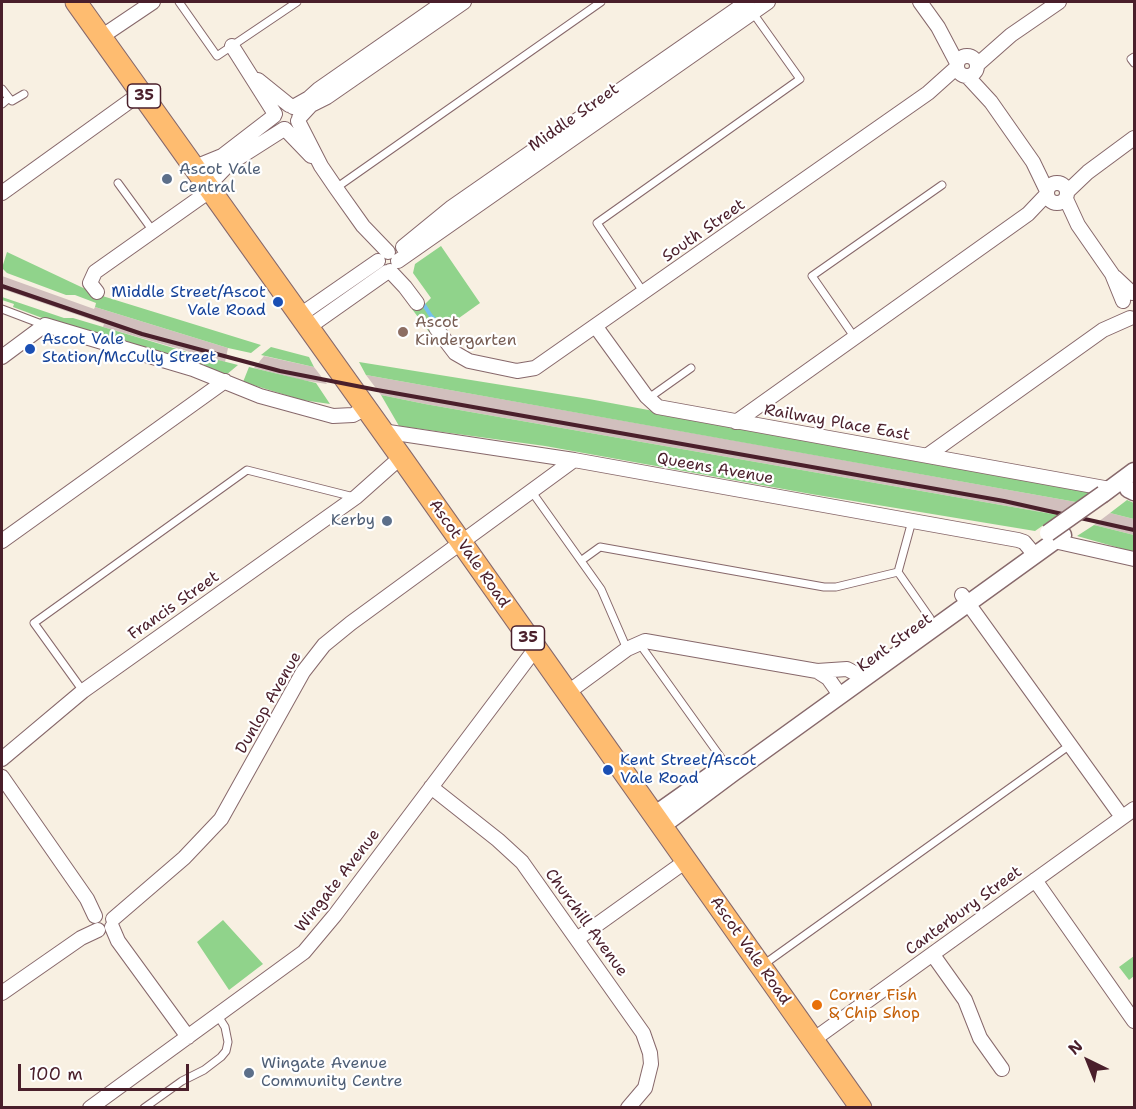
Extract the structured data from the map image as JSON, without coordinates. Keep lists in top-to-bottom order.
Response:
{
  "streets": {
    "main road": ["35", "Ascot Vale Road"],
    "street": [
      "Middle Street",
      "South Street",
      "Railway Place East",
      "Queens Avenue",
      "Francis Street",
      "Kent Street",
      "Dunlop Avenue",
      "Wingate Avenue",
      "Canterbury Street",
      "Churchill Avenue"
    ]
  },
  "crossings": [
    ["Middle Street", "Ascot Vale Road"],
    ["South Street", "Railway Place East"],
    ["Railway Place East", "Kent Street"],
    ["Queens Avenue", "Ascot Vale Road"],
    ["Queens Avenue", "Kent Street"],
    ["Queens Avenue", "Dunlop Avenue"],
    ["Ascot Vale Road", "Francis Street"],
    ["Ascot Vale Road", "Kent Street"],
    ["Ascot Vale Road", "Dunlop Avenue"],
    ["Ascot Vale Road", "Wingate Avenue"],
    ["Ascot Vale Road", "Canterbury Street"],
    ["Wingate Avenue", "Churchill Avenue"]
  ],
  "places": [
    "Ascot Vale Central",
    "Middle Street/Ascot Vale Road",
    "Ascot Kindergarten",
    "Ascot Vale Station/McCully Street",
    "Kerby",
    "Kent Street/Ascot Vale Road",
    "Corner Fish & Chip Shop",
    "Wingate Avenue Community Centre"
  ],
  "scale_bar": "100 m",
  "north": "top left"
}
